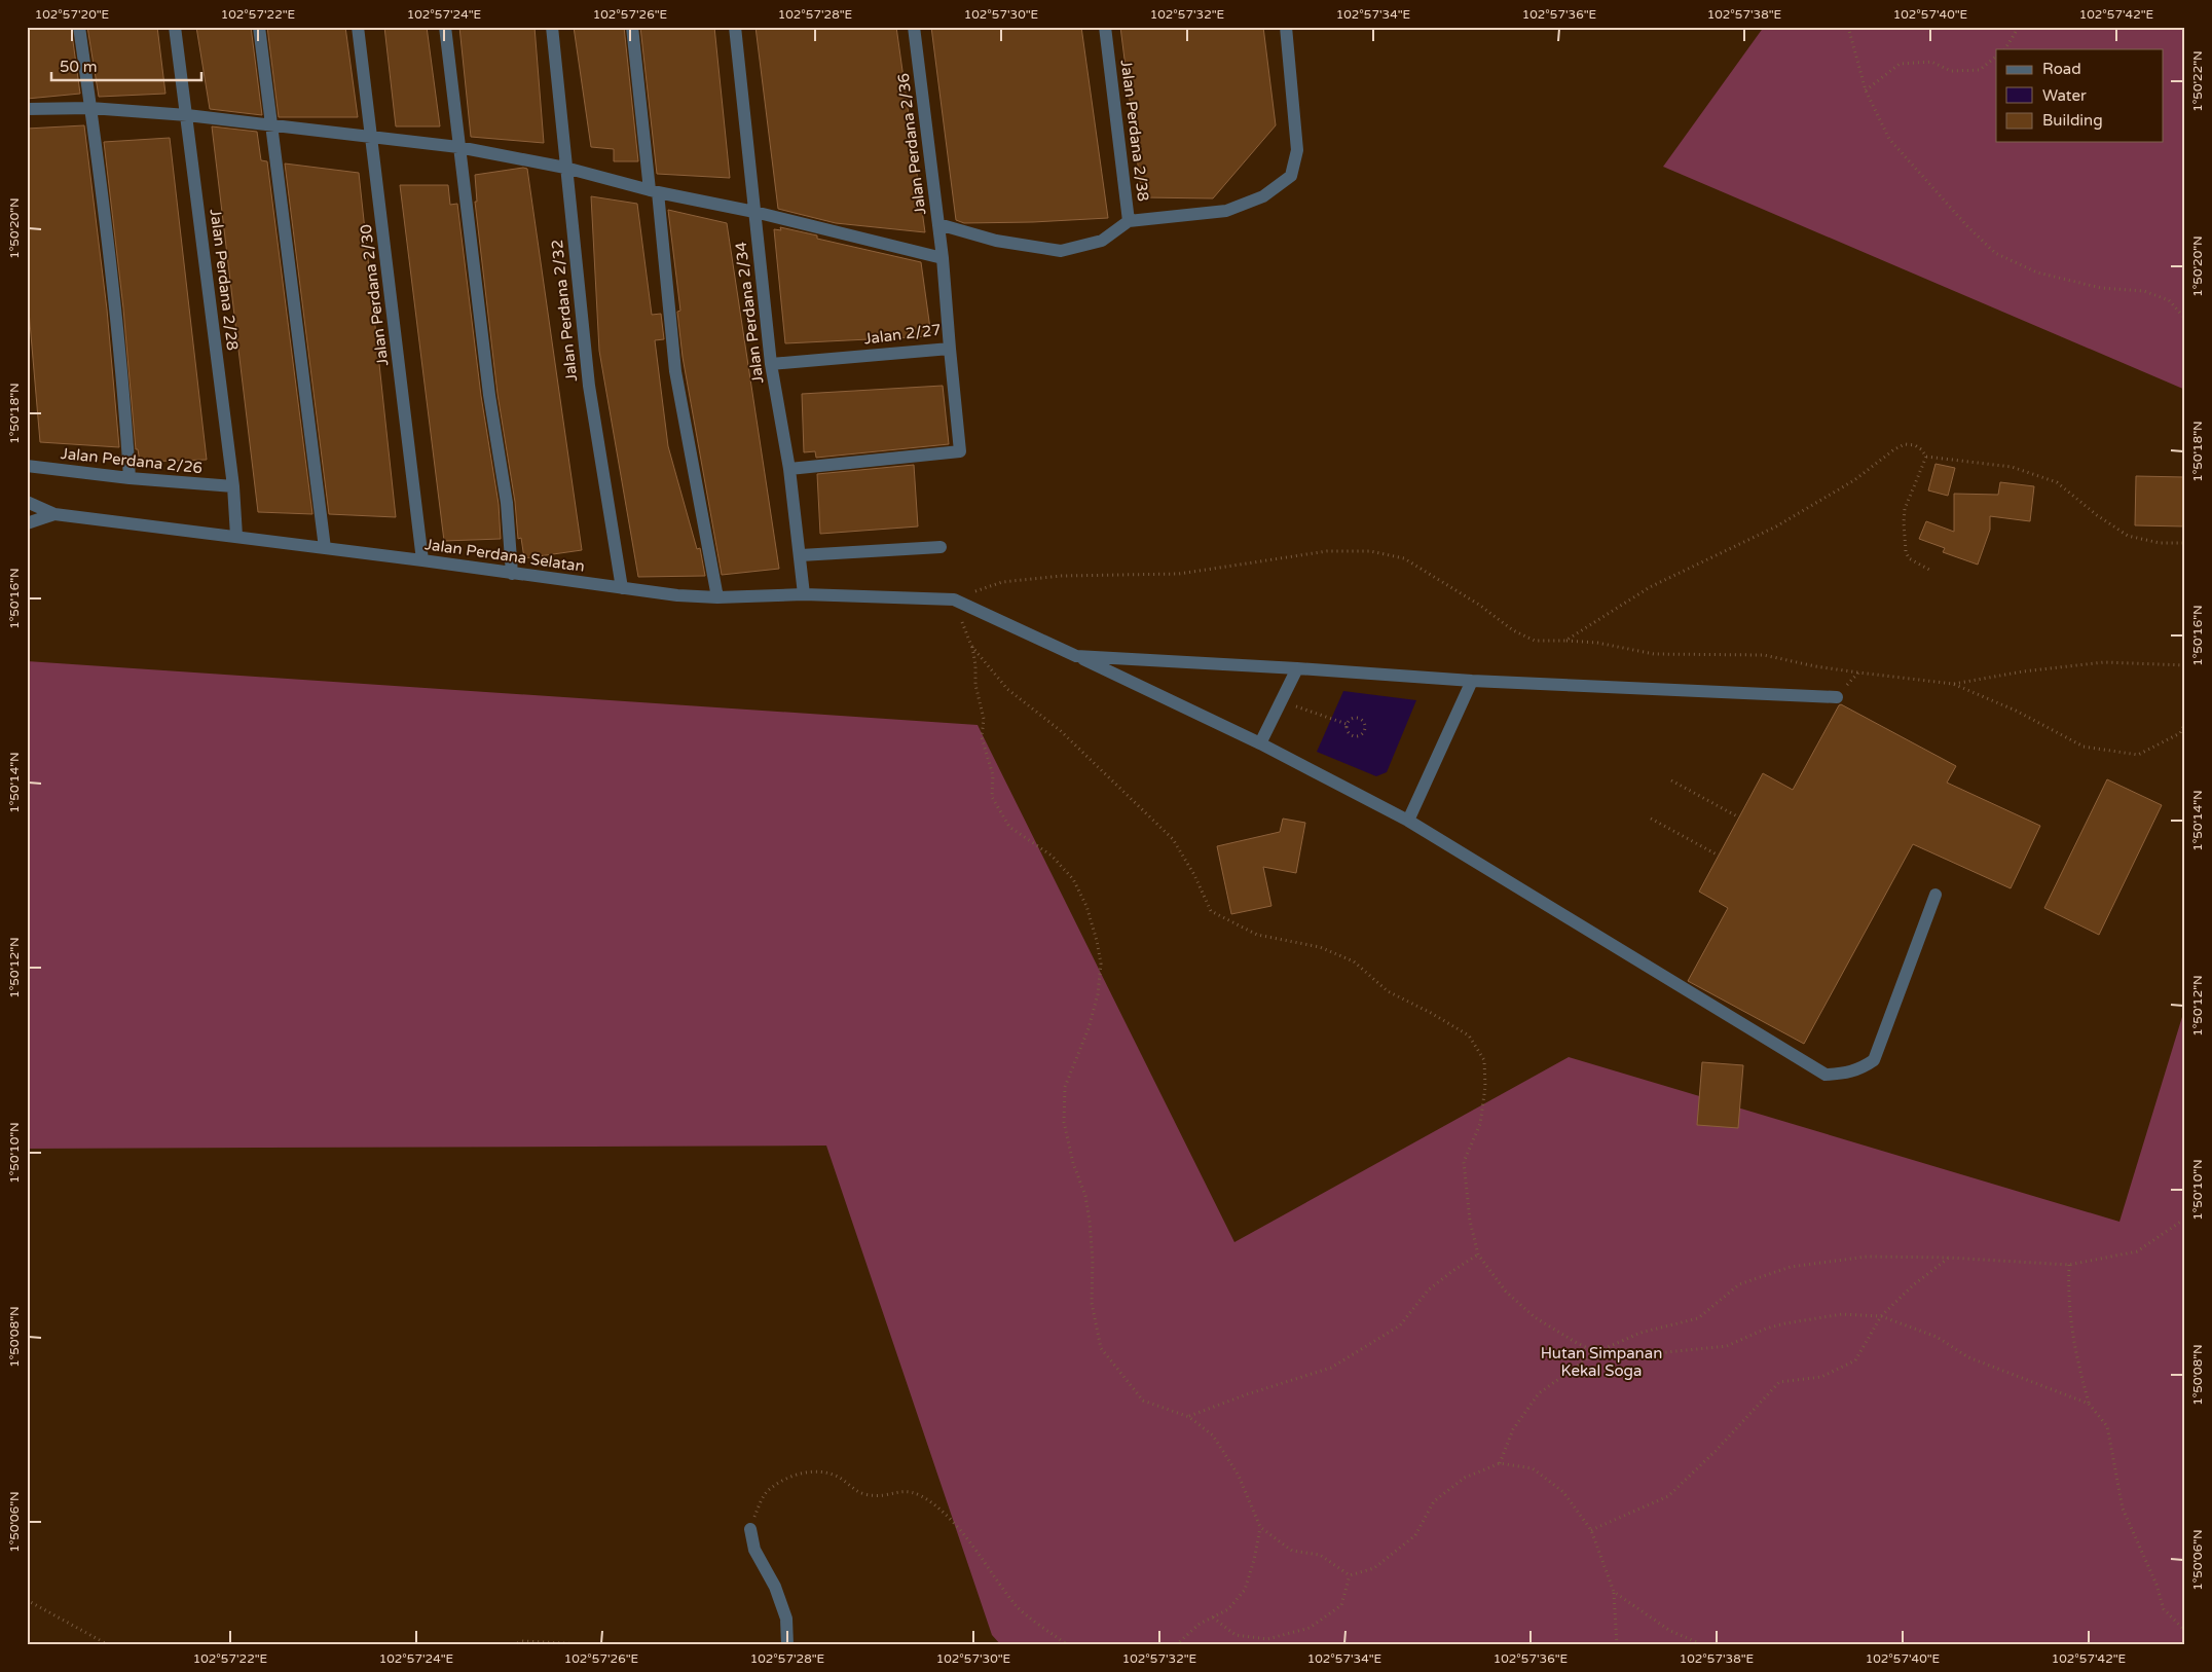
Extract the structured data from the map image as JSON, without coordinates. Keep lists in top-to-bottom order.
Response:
{
  "streets": {
    "street": [
      "Jalan Perdana 2/38",
      "Jalan Perdana 2/36",
      "Jalan Perdana 2/28",
      "Jalan Perdana 2/30",
      "Jalan Perdana 2/32",
      "Jalan Perdana 2/34",
      "Jalan 2/27",
      "Jalan Perdana 2/26",
      "Jalan Perdana Selatan"
    ]
  },
  "crossings": [
    ["Jalan Perdana 2/38", "Jalan Perdana 2/36"],
    ["Jalan Perdana 2/36", "Jalan 2/27"],
    ["Jalan Perdana 2/28", "Jalan Perdana 2/26"],
    ["Jalan Perdana 2/28", "Jalan Perdana Selatan"],
    ["Jalan Perdana 2/30", "Jalan Perdana Selatan"],
    ["Jalan Perdana 2/32", "Jalan Perdana Selatan"],
    ["Jalan Perdana 2/34", "Jalan 2/27"],
    ["Jalan Perdana 2/34", "Jalan Perdana Selatan"]
  ],
  "parks": ["Hutan Simpanan Kekal Soga"],
  "legend": ["Road", "Water", "Building"],
  "scale_bar": "50 m",
  "coordinates": [
    "102°57'20\"E",
    "102°57'22\"E",
    "102°57'24\"E",
    "102°57'26\"E",
    "102°57'28\"E",
    "102°57'30\"E",
    "102°57'32\"E",
    "102°57'34\"E",
    "102°57'36\"E",
    "102°57'38\"E",
    "102°57'40\"E",
    "102°57'42\"E",
    "1°50'22\"N",
    "1°50'20\"N",
    "1°50'18\"N",
    "1°50'16\"N",
    "1°50'14\"N",
    "1°50'12\"N",
    "1°50'10\"N",
    "1°50'08\"N",
    "1°50'06\"N"
  ]
}
